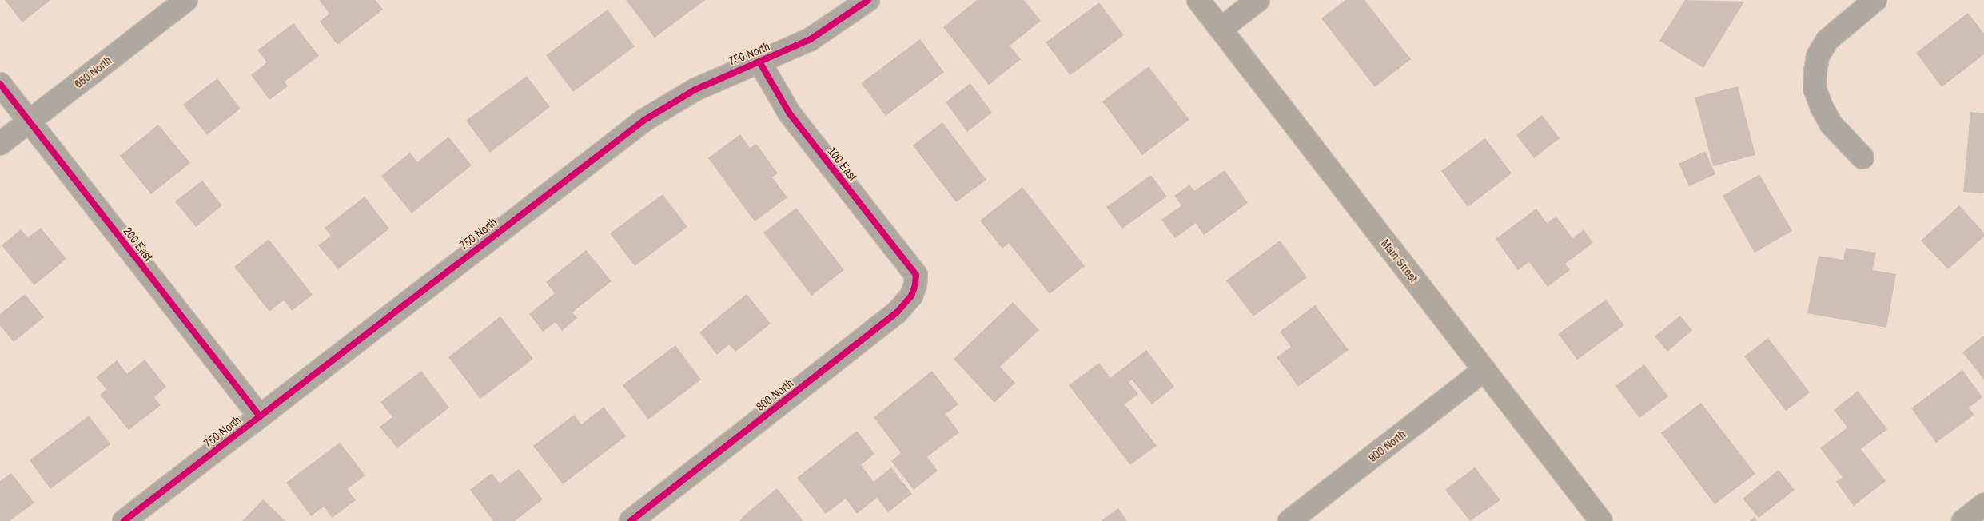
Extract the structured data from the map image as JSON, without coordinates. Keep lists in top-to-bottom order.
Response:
{
  "streets": {
    "main road": ["Main Street"],
    "street": [
      "750 North",
      "650 North",
      "100 East",
      "200 East",
      "800 North",
      "900 North"
    ]
  },
  "crossings": [
    ["750 North", "100 East"],
    ["750 North", "200 East"],
    ["650 North", "200 East"],
    ["100 East", "800 North"],
    ["Main Street", "900 North"]
  ]
}
